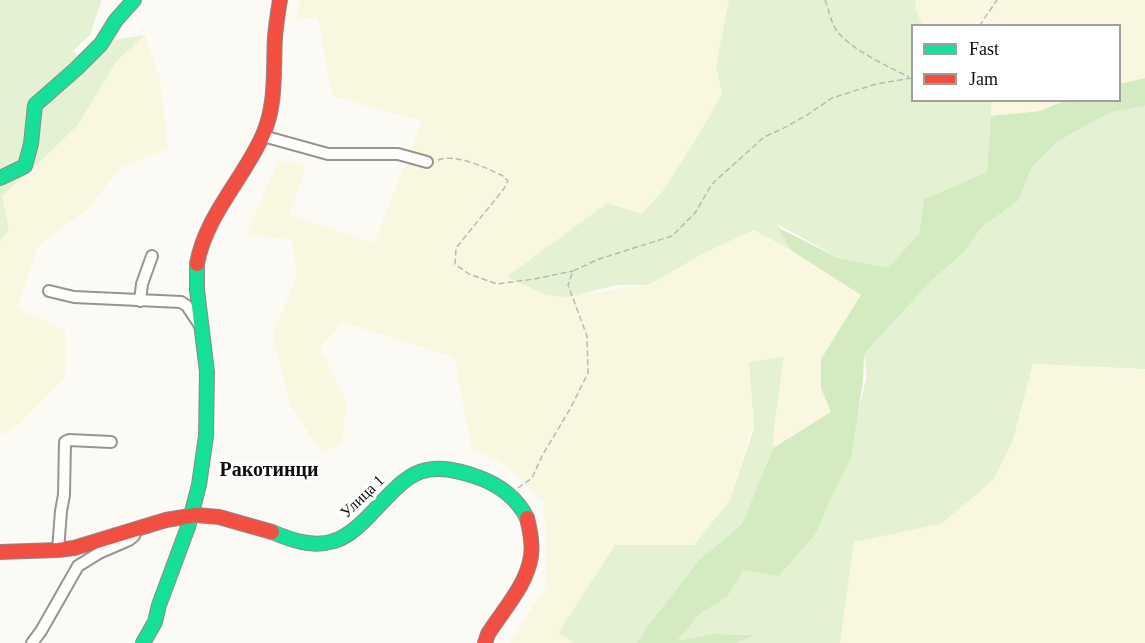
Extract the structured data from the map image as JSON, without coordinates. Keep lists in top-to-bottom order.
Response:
{
  "streets": {
    "street": ["Улица 1"]
  },
  "districts": ["Ракотинци"],
  "legend": ["Fast", "Jam"]
}
